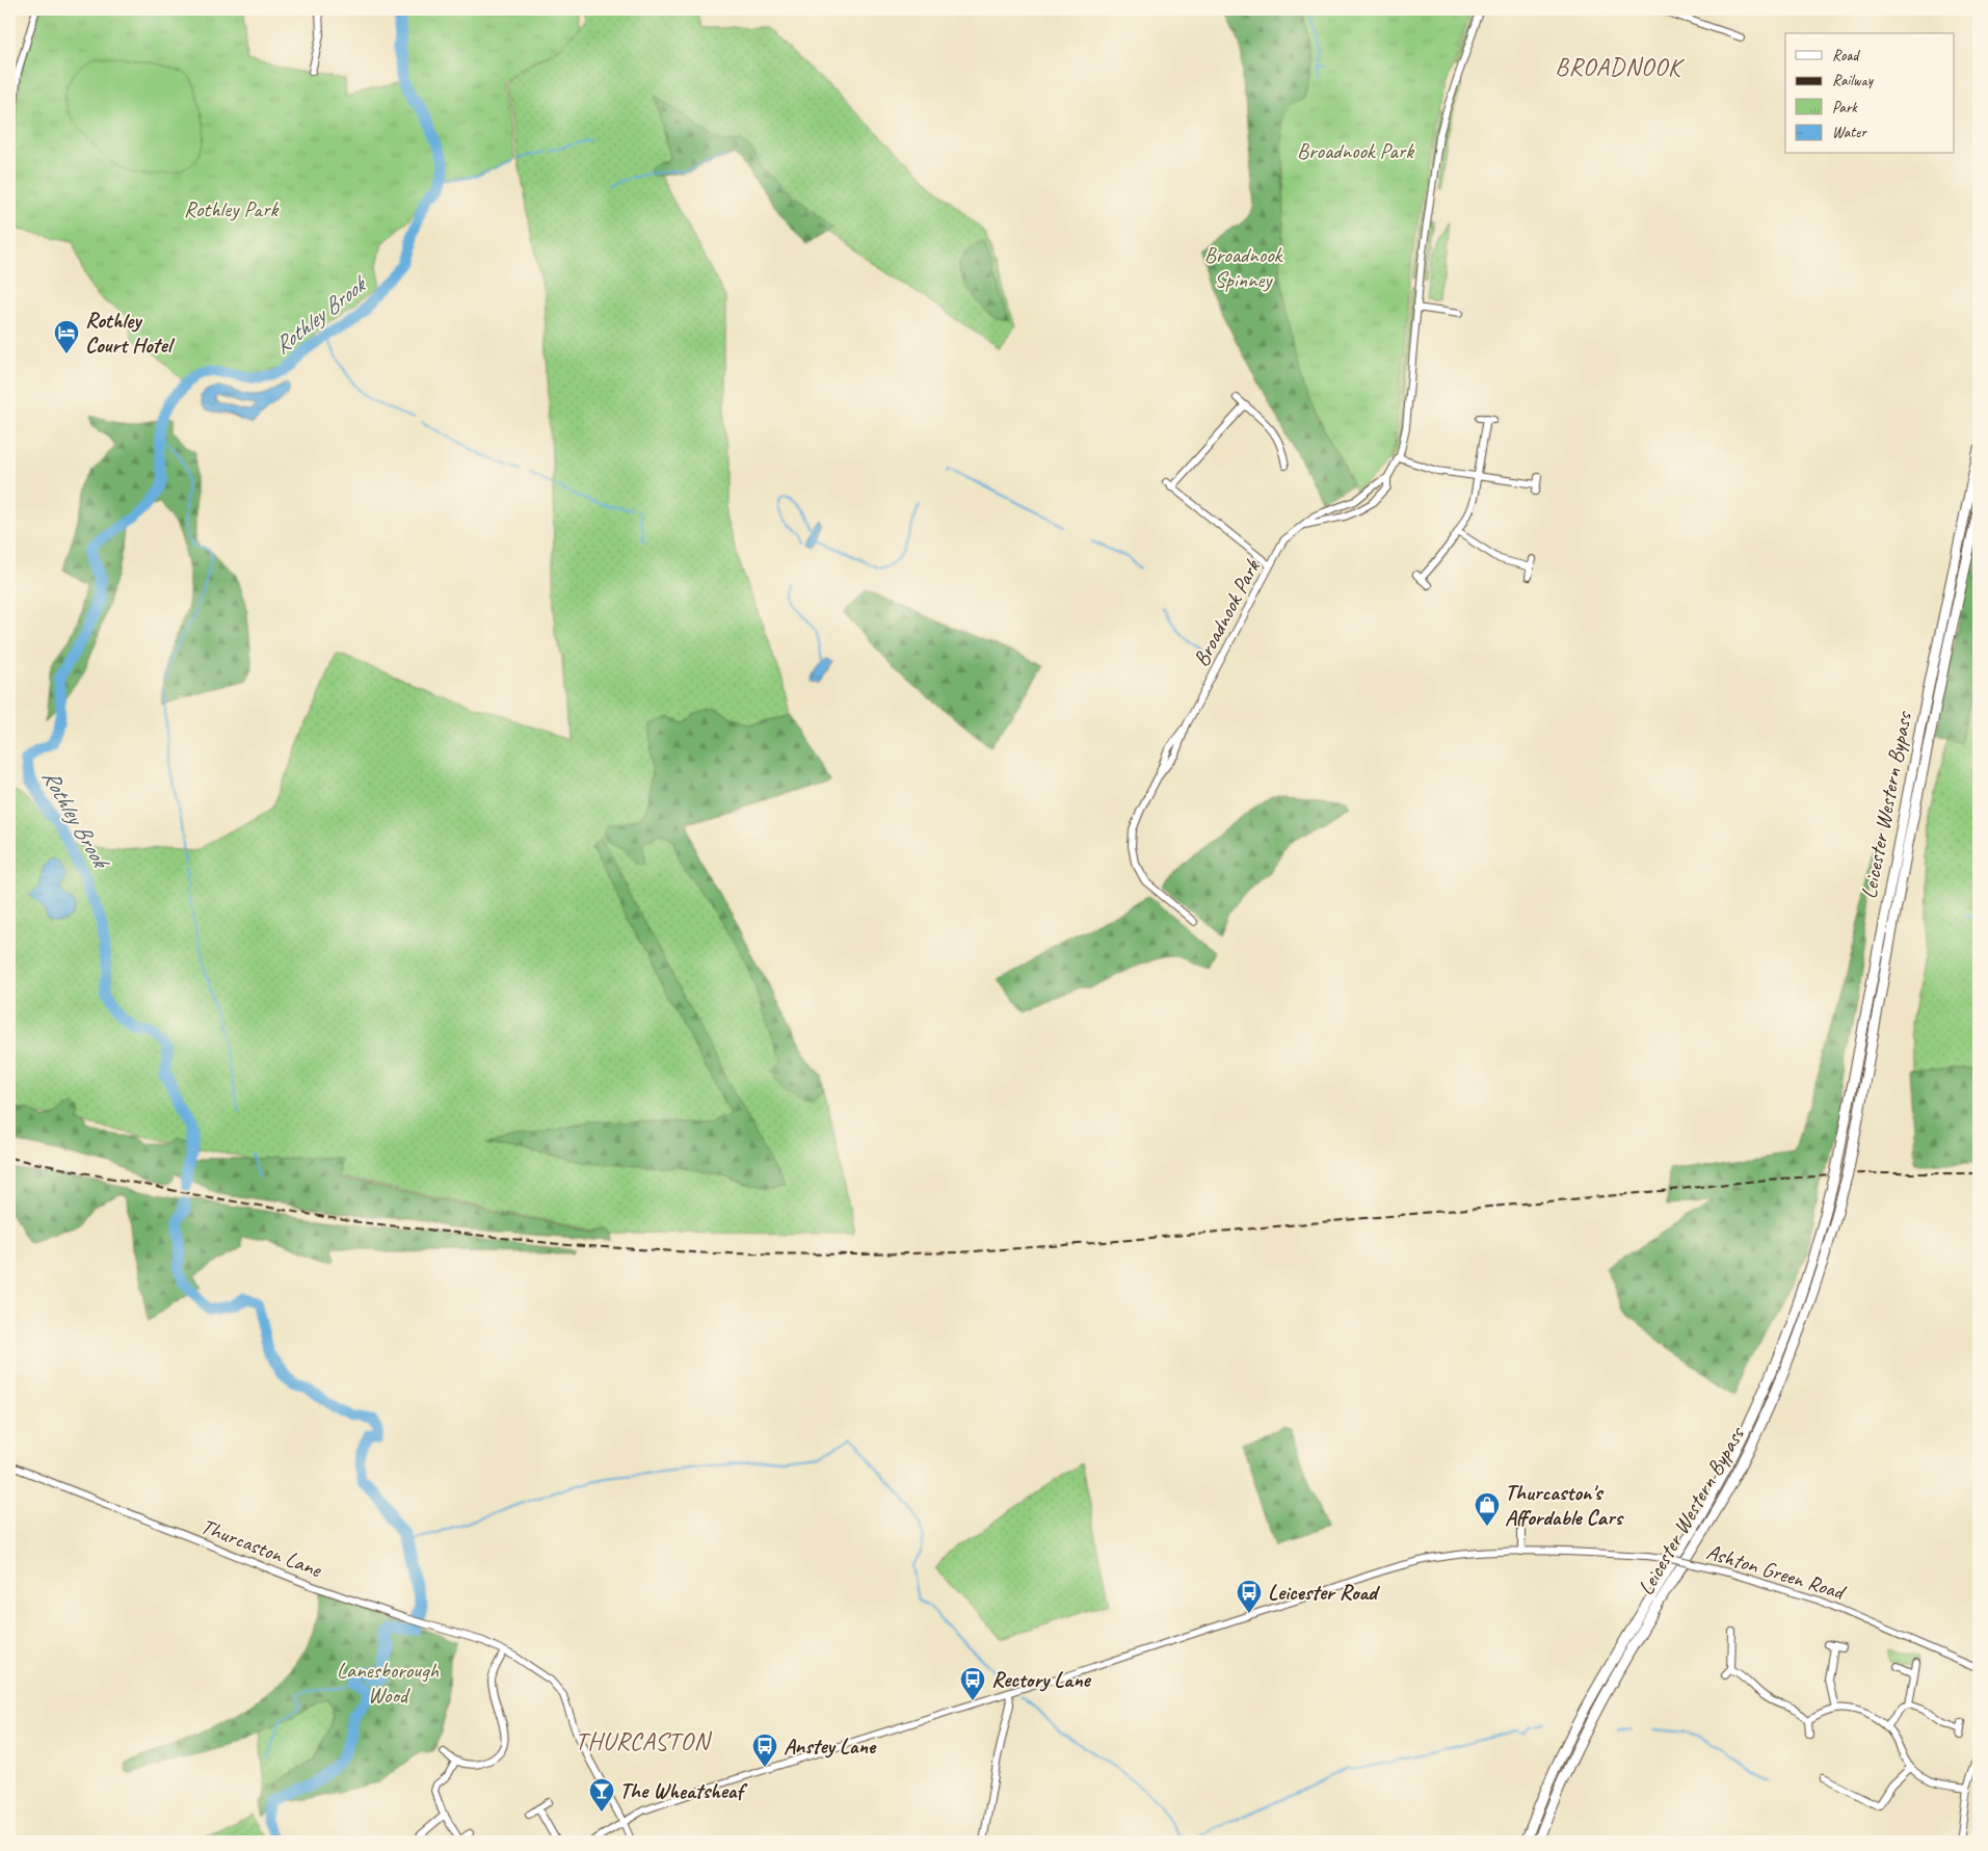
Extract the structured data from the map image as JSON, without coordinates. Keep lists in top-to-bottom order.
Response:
{
  "streets": {
    "highway": ["Leicester Western Bypass"],
    "street": ["Broadnook Park", "Thurcaston Lane", "Ashton Green Road"]
  },
  "districts": ["BROADNOOK", "THURCASTON"],
  "water": ["Rothley Brook"],
  "parks": [
    "Broadnook Park",
    "Rothley Park",
    "Broadnook Spinney",
    "Lanesborough Wood"
  ],
  "places": {
    "hotel": ["Rothley Court Hotel"],
    "shop": ["Thurcaston's Affordable Cars"],
    "bus stop": ["Leicester Road", "Rectory Lane", "Anstey Lane"],
    "bar": ["The Wheatsheaf"]
  },
  "legend": [
    "Road",
    "Railway",
    "Park",
    "Water"
  ]
}
